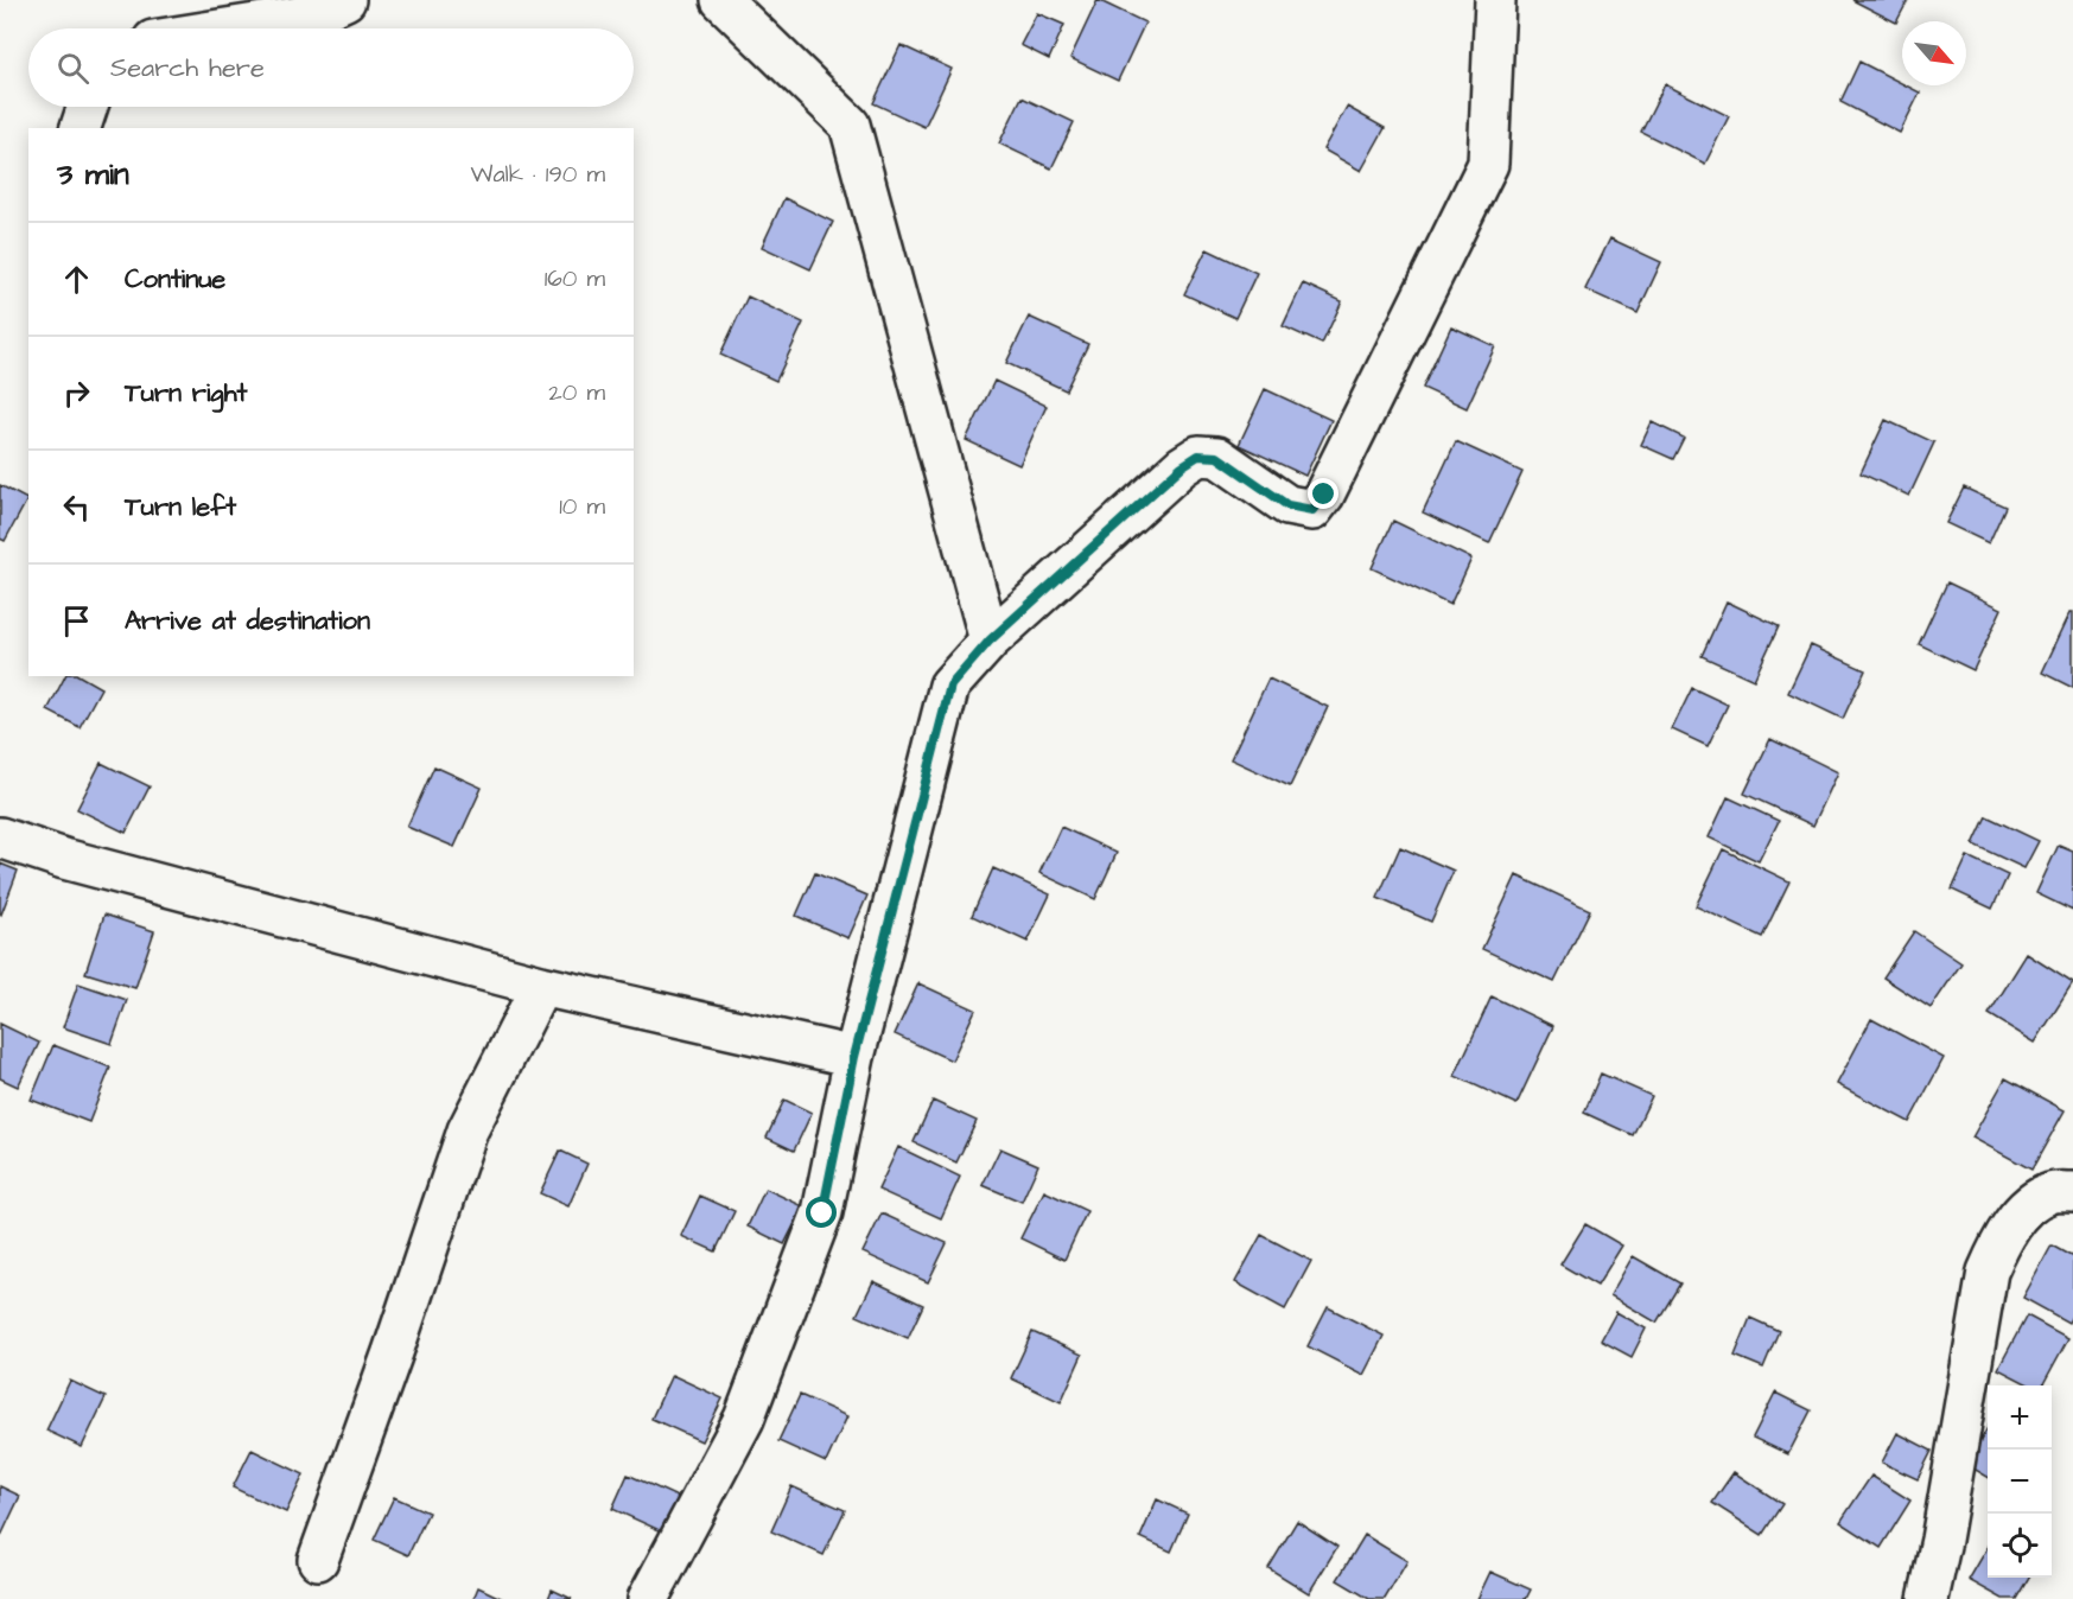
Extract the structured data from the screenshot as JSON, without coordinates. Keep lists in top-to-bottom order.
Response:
{
  "north": "bottom right",
  "page": {
    "search": "Search here",
    "heading": ["3 min", "Walk · 190 m"],
    "list": [
      ["Continue", "160 m"],
      ["Turn right", "20 m"],
      ["Turn left", "10 m"],
      "Arrive at destination"
    ],
    "map_buttons": ["+", "−"]
  }
}
